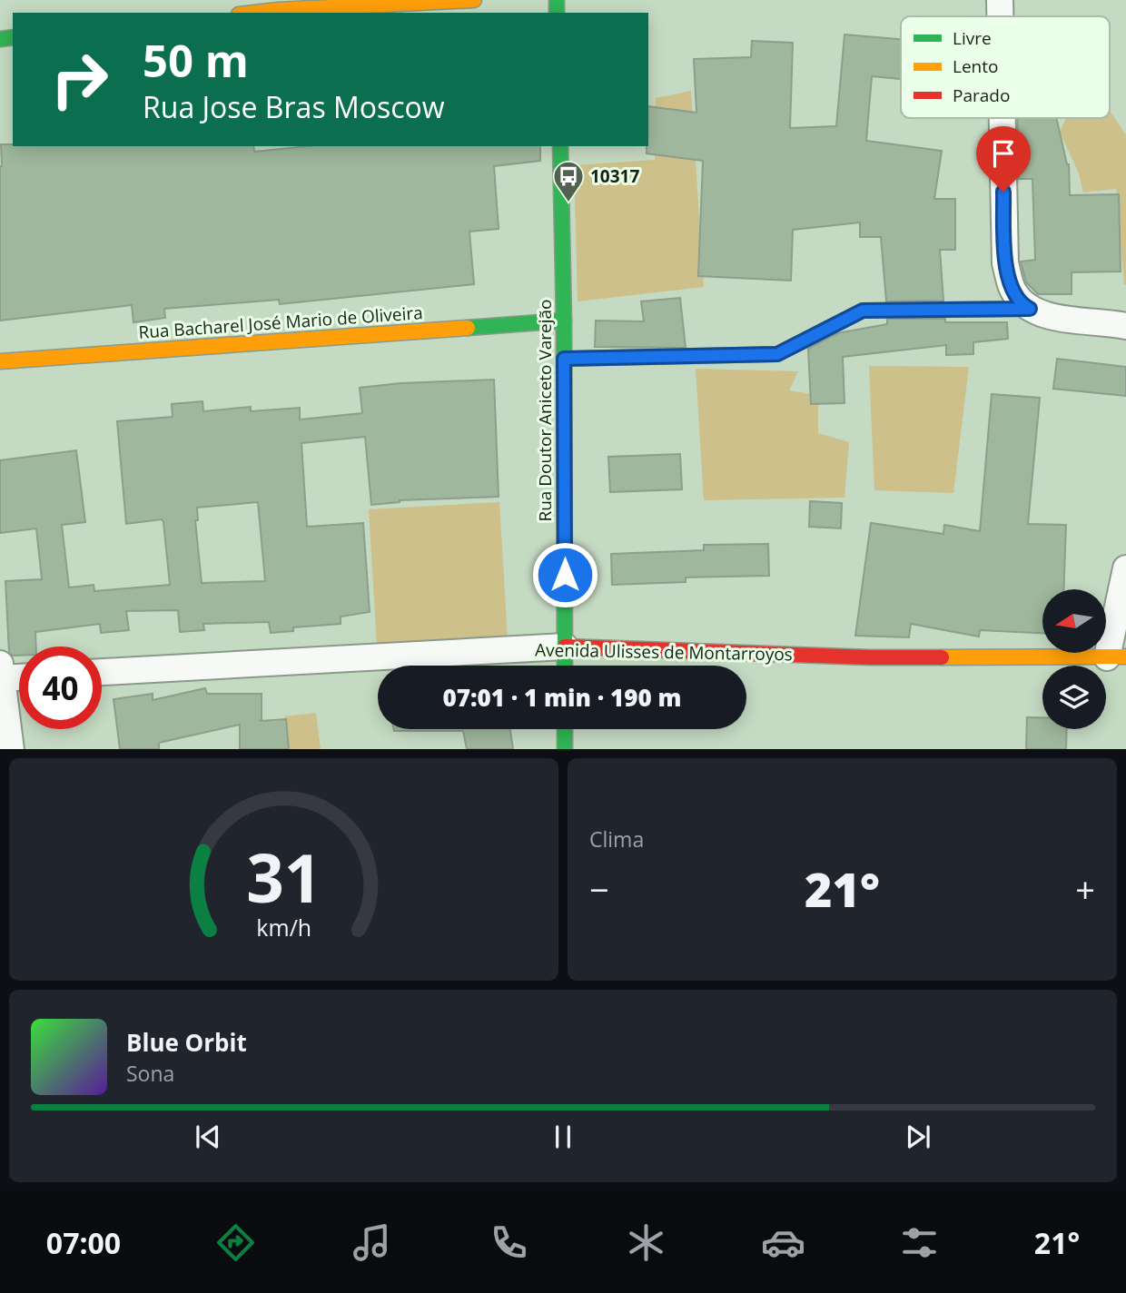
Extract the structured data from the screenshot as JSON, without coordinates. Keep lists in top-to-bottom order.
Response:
{
  "streets": {
    "street": ["Rua Bacharel José Mario de Oliveira", "Rua Doutor Aniceto Varejão", "Avenida Ulisses de Montarroyos"]
  },
  "crossings": [
    ["Rua Bacharel José Mario de Oliveira", "Rua Doutor Aniceto Varejão"],
    ["Rua Doutor Aniceto Varejão", "Avenida Ulisses de Montarroyos"]
  ],
  "places": {
    "bus stop": ["10317"]
  },
  "legend": ["Livre", "Lento", "Parado"],
  "north": "left",
  "page": {
    "turn": ["50 m", "Rua Jose Bras Moscow"],
    "limit": "40",
    "trip": "07:01 · 1 min · 190 m",
    "tile": "Clima",
    "heat": ["−", "21°", "+"],
    "song": ["Blue Orbit", "Sona"],
    "tabs": ["07:00", "21°"],
    "gauge": ["31", "km/h"]
  }
}
